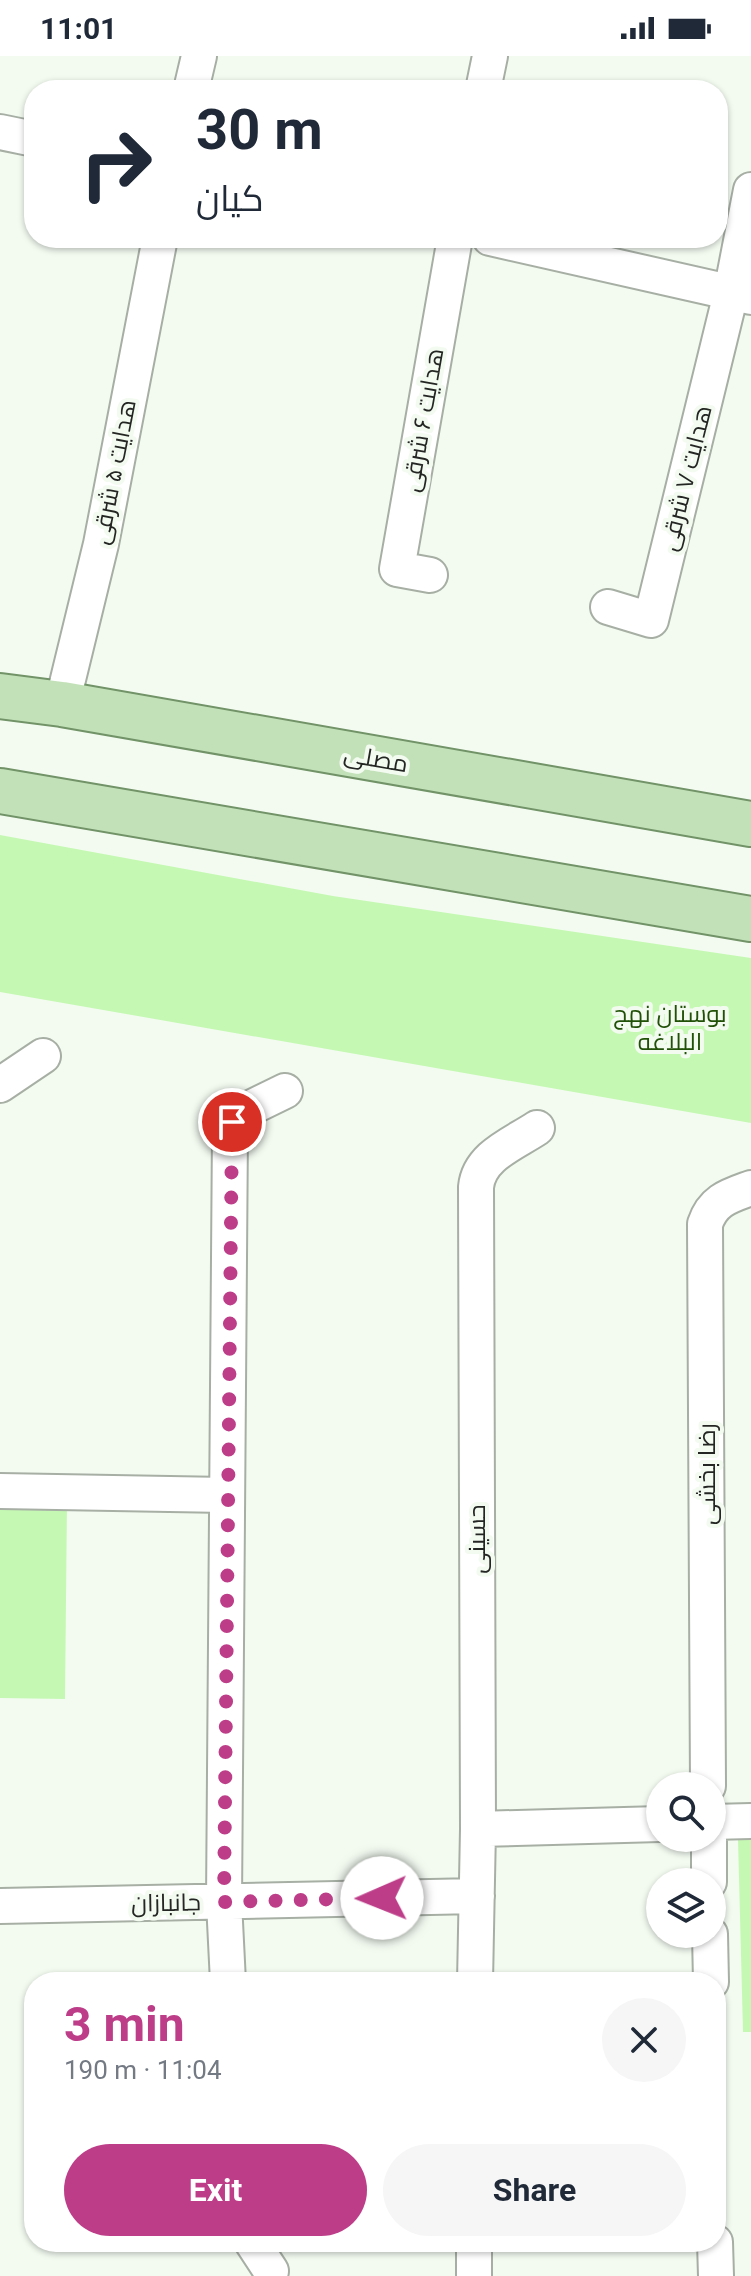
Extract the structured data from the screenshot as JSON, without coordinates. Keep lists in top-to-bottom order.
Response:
{
  "streets": {
    "main road": ["مصلی"],
    "street": [
      "هدایت ۶ شرقی",
      "هدایت ۵ شرقی",
      "هدایت ۷ شرقی",
      "رضا بخشی",
      "حسینی",
      "جانبازان"
    ]
  },
  "crossings": [
    ["هدایت ۵ شرقی", "مصلی"],
    ["حسینی", "جانبازان"]
  ],
  "parks": ["بوستان نهج البلاغه"],
  "page": {
    "status": "11:01",
    "turn": ["30 m", "کیان"],
    "heading": ["3 min", "190 m · 11:04"],
    "buttons": ["Exit", "Share"]
  }
}
